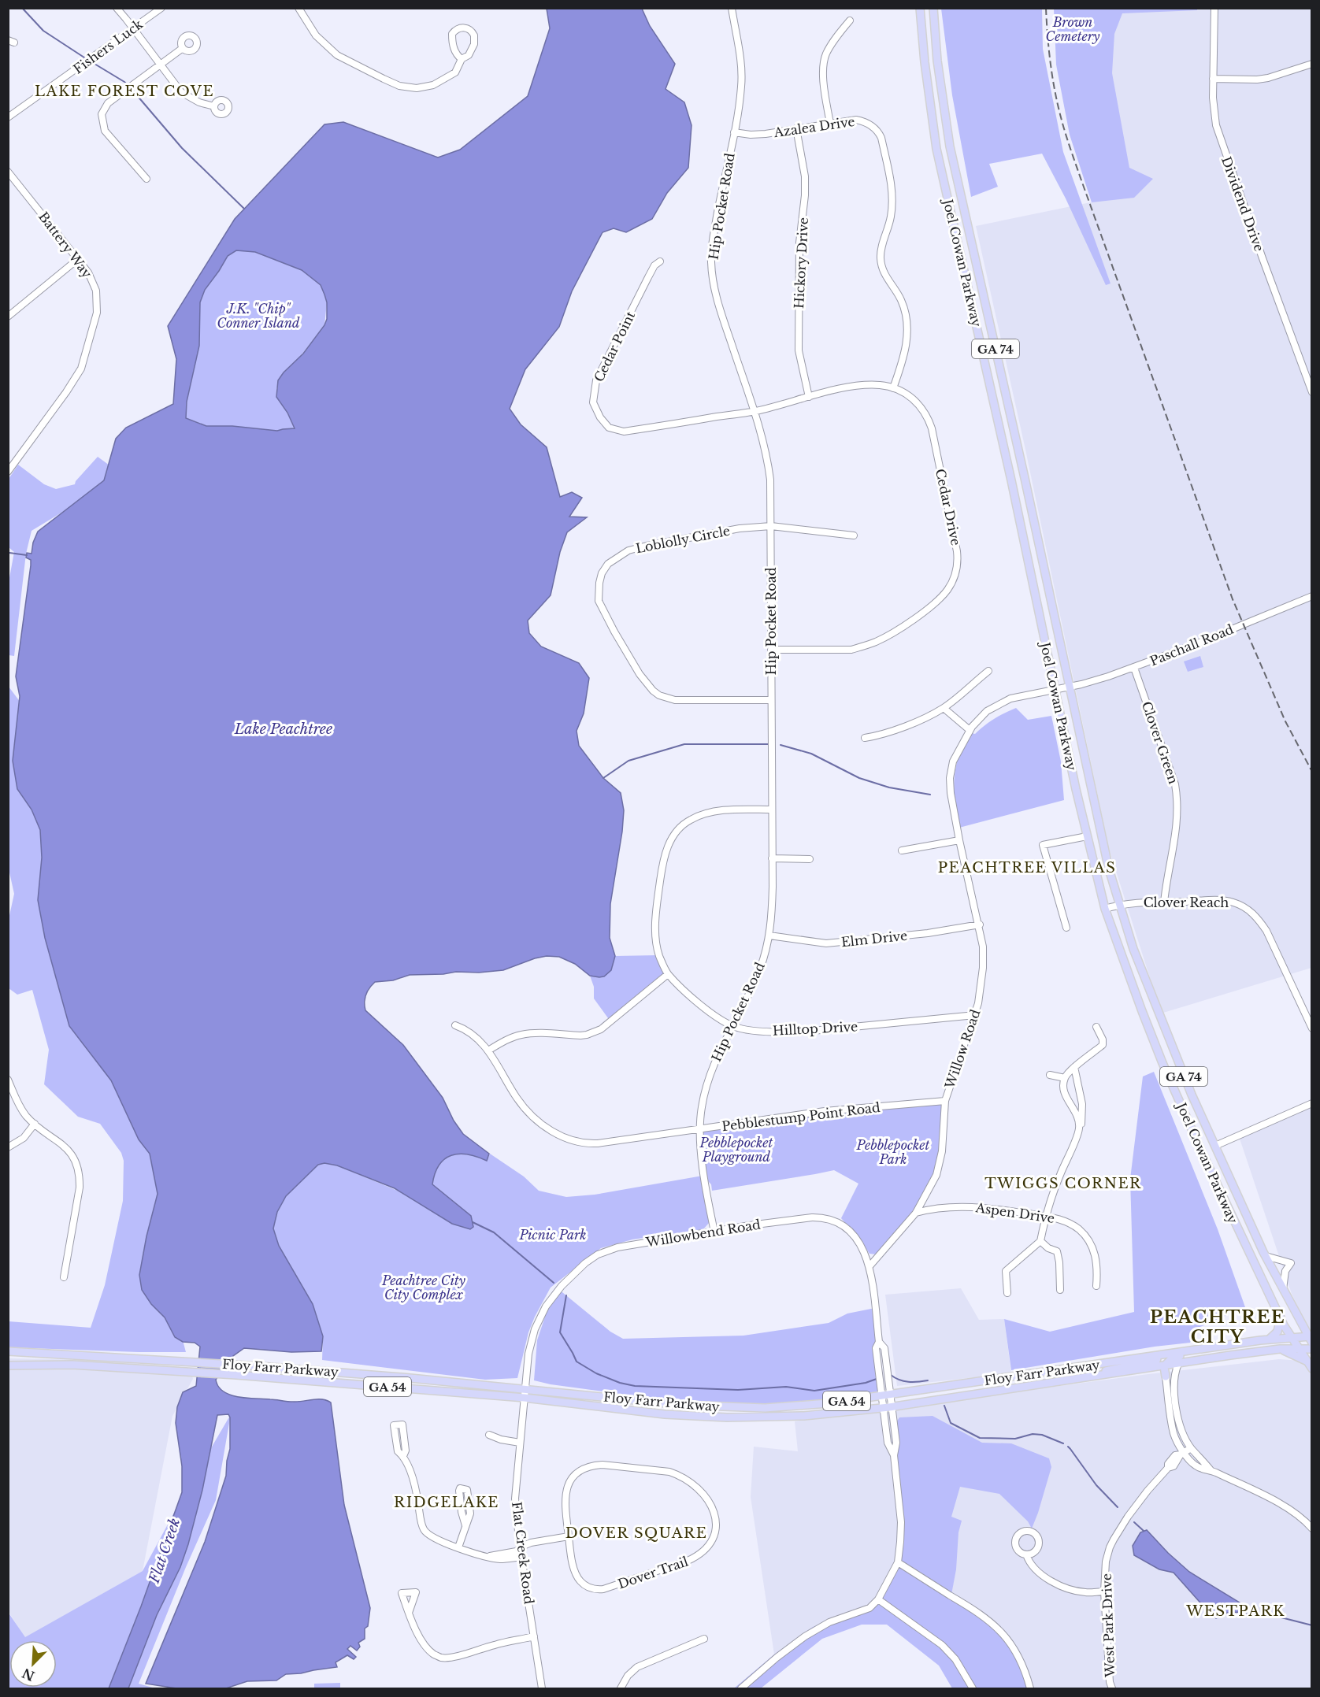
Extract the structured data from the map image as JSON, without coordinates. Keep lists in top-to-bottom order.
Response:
{
  "streets": {
    "main road": [
      "Joel Cowan Parkway",
      "GA 74",
      "Floy Farr Parkway",
      "GA 54"
    ],
    "street": [
      "Fishers Luck",
      "Azalea Drive",
      "Dividend Drive",
      "Hip Pocket Road",
      "Battery Way",
      "Hickory Drive",
      "Cedar Point",
      "Cedar Drive",
      "Loblolly Circle",
      "Paschall Road",
      "Clover Green",
      "Clover Reach",
      "Elm Drive",
      "Hilltop Drive",
      "Willow Road",
      "Pebblestump Point Road",
      "Aspen Drive",
      "Willowbend Road",
      "Flat Creek Road",
      "Dover Trail",
      "West Park Drive"
    ]
  },
  "crossings": [
    ["Azalea Drive", "Hip Pocket Road"],
    ["Azalea Drive", "Hickory Drive"],
    ["Azalea Drive", "Cedar Drive"],
    ["Hip Pocket Road", "Cedar Point"],
    ["Hip Pocket Road", "Cedar Drive"],
    ["Hip Pocket Road", "Loblolly Circle"],
    ["Hip Pocket Road", "Elm Drive"],
    ["Hip Pocket Road", "Hilltop Drive"],
    ["Hip Pocket Road", "Pebblestump Point Road"],
    ["Hip Pocket Road", "Willowbend Road"],
    ["Hickory Drive", "Cedar Drive"],
    ["Joel Cowan Parkway", "Paschall Road"],
    ["Joel Cowan Parkway", "Clover Reach"],
    ["Joel Cowan Parkway", "Willow Road"],
    ["Joel Cowan Parkway", "Floy Farr Parkway"],
    ["Cedar Point", "Cedar Drive"],
    ["Paschall Road", "Clover Green"],
    ["Paschall Road", "Willow Road"],
    ["Clover Green", "Clover Reach"],
    ["Elm Drive", "Willow Road"],
    ["Hilltop Drive", "Willow Road"],
    ["Willow Road", "Pebblestump Point Road"],
    ["Willow Road", "Aspen Drive"],
    ["Willow Road", "Willowbend Road"],
    ["Willowbend Road", "Floy Farr Parkway"],
    ["Willowbend Road", "Flat Creek Road"],
    ["Floy Farr Parkway", "Flat Creek Road"]
  ],
  "districts": [
    "LAKE FOREST COVE",
    "PEACHTREE VILLAS",
    "TWIGGS CORNER",
    "PEACHTREE CITY",
    "RIDGELAKE",
    "DOVER SQUARE",
    "WESTPARK"
  ],
  "water": ["Lake Peachtree", "Flat Creek"],
  "parks": [
    "Brown Cemetery",
    "J.K. \"Chip\" Conner Island",
    "Pebblepocket Playground",
    "Pebblepocket Park",
    "Picnic Park",
    "Peachtree City City Complex"
  ],
  "north": "bottom left"
}
